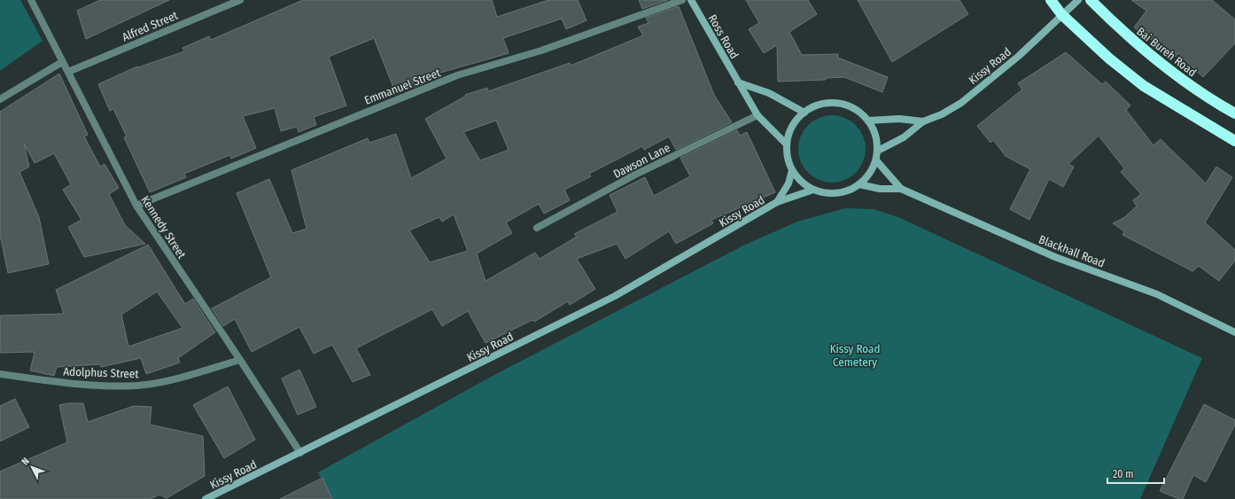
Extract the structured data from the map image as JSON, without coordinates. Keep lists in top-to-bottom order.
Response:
{
  "streets": {
    "highway": ["Bai Bureh Road"],
    "main road": ["Ross Road", "Kissy Road", "Blackhall Road"],
    "street": [
      "Alfred Street",
      "Emmanuel Street",
      "Dawson Lane",
      "Kennedy Street",
      "Adolphus Street"
    ]
  },
  "crossings": [
    ["Alfred Street", "Kennedy Street"],
    ["Ross Road", "Kissy Road"],
    ["Ross Road", "Dawson Lane"],
    ["Ross Road", "Blackhall Road"],
    ["Kissy Road", "Kennedy Street"],
    ["Kissy Road", "Blackhall Road"],
    ["Emmanuel Street", "Kennedy Street"],
    ["Kennedy Street", "Adolphus Street"]
  ],
  "parks": ["Kissy Road Cemetery"],
  "scale_bar": "20 m",
  "north": "top left"
}
